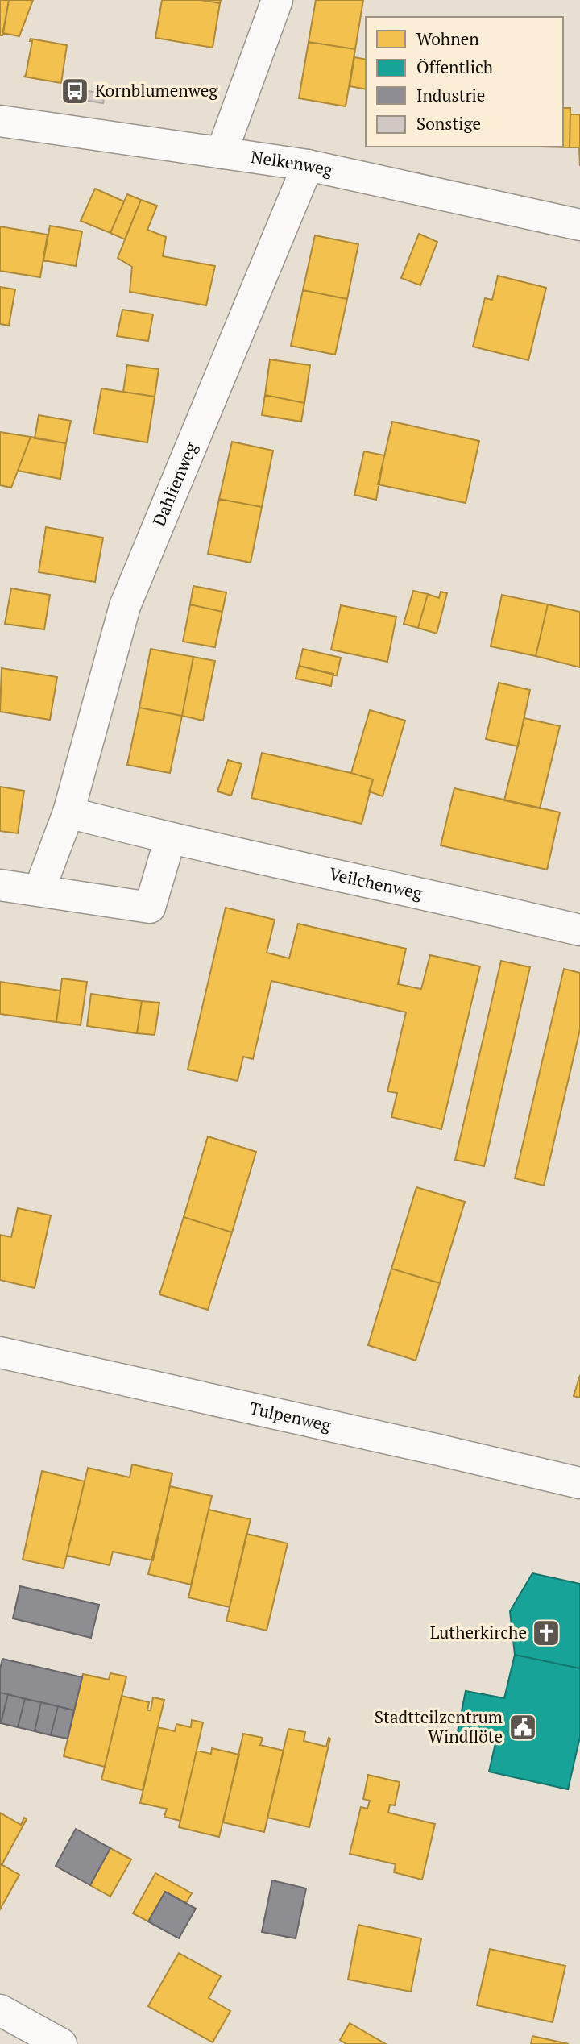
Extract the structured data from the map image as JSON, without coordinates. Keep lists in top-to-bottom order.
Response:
{
  "streets": {
    "street": [
      "Nelkenweg",
      "Dahlienweg",
      "Veilchenweg",
      "Tulpenweg"
    ]
  },
  "crossings": [
    ["Nelkenweg", "Dahlienweg"],
    ["Dahlienweg", "Veilchenweg"]
  ],
  "places": {
    "bus stop": ["Kornblumenweg"],
    "church": ["Lutherkirche"],
    "public building": ["Stadtteilzentrum Windflöte"]
  },
  "legend": [
    "Wohnen",
    "Öffentlich",
    "Industrie",
    "Sonstige"
  ]
}
